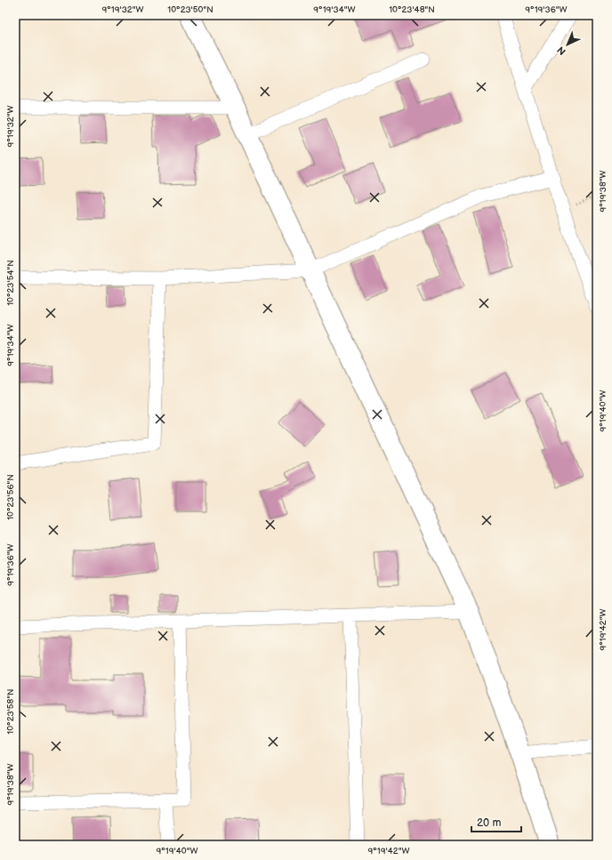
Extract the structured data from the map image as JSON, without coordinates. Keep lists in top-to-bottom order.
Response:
{
  "scale_bar": "20 m",
  "north": "bottom left",
  "coordinates": [
    "9°19'32\"W",
    "10°23'50\"N",
    "9°19'34\"W",
    "10°23'48\"N",
    "9°19'36\"W",
    "9°19'38\"W",
    "10°23'54\"N",
    "9°19'40\"W",
    "10°23'56\"N",
    "9°19'42\"W",
    "10°23'58\"N"
  ]
}
